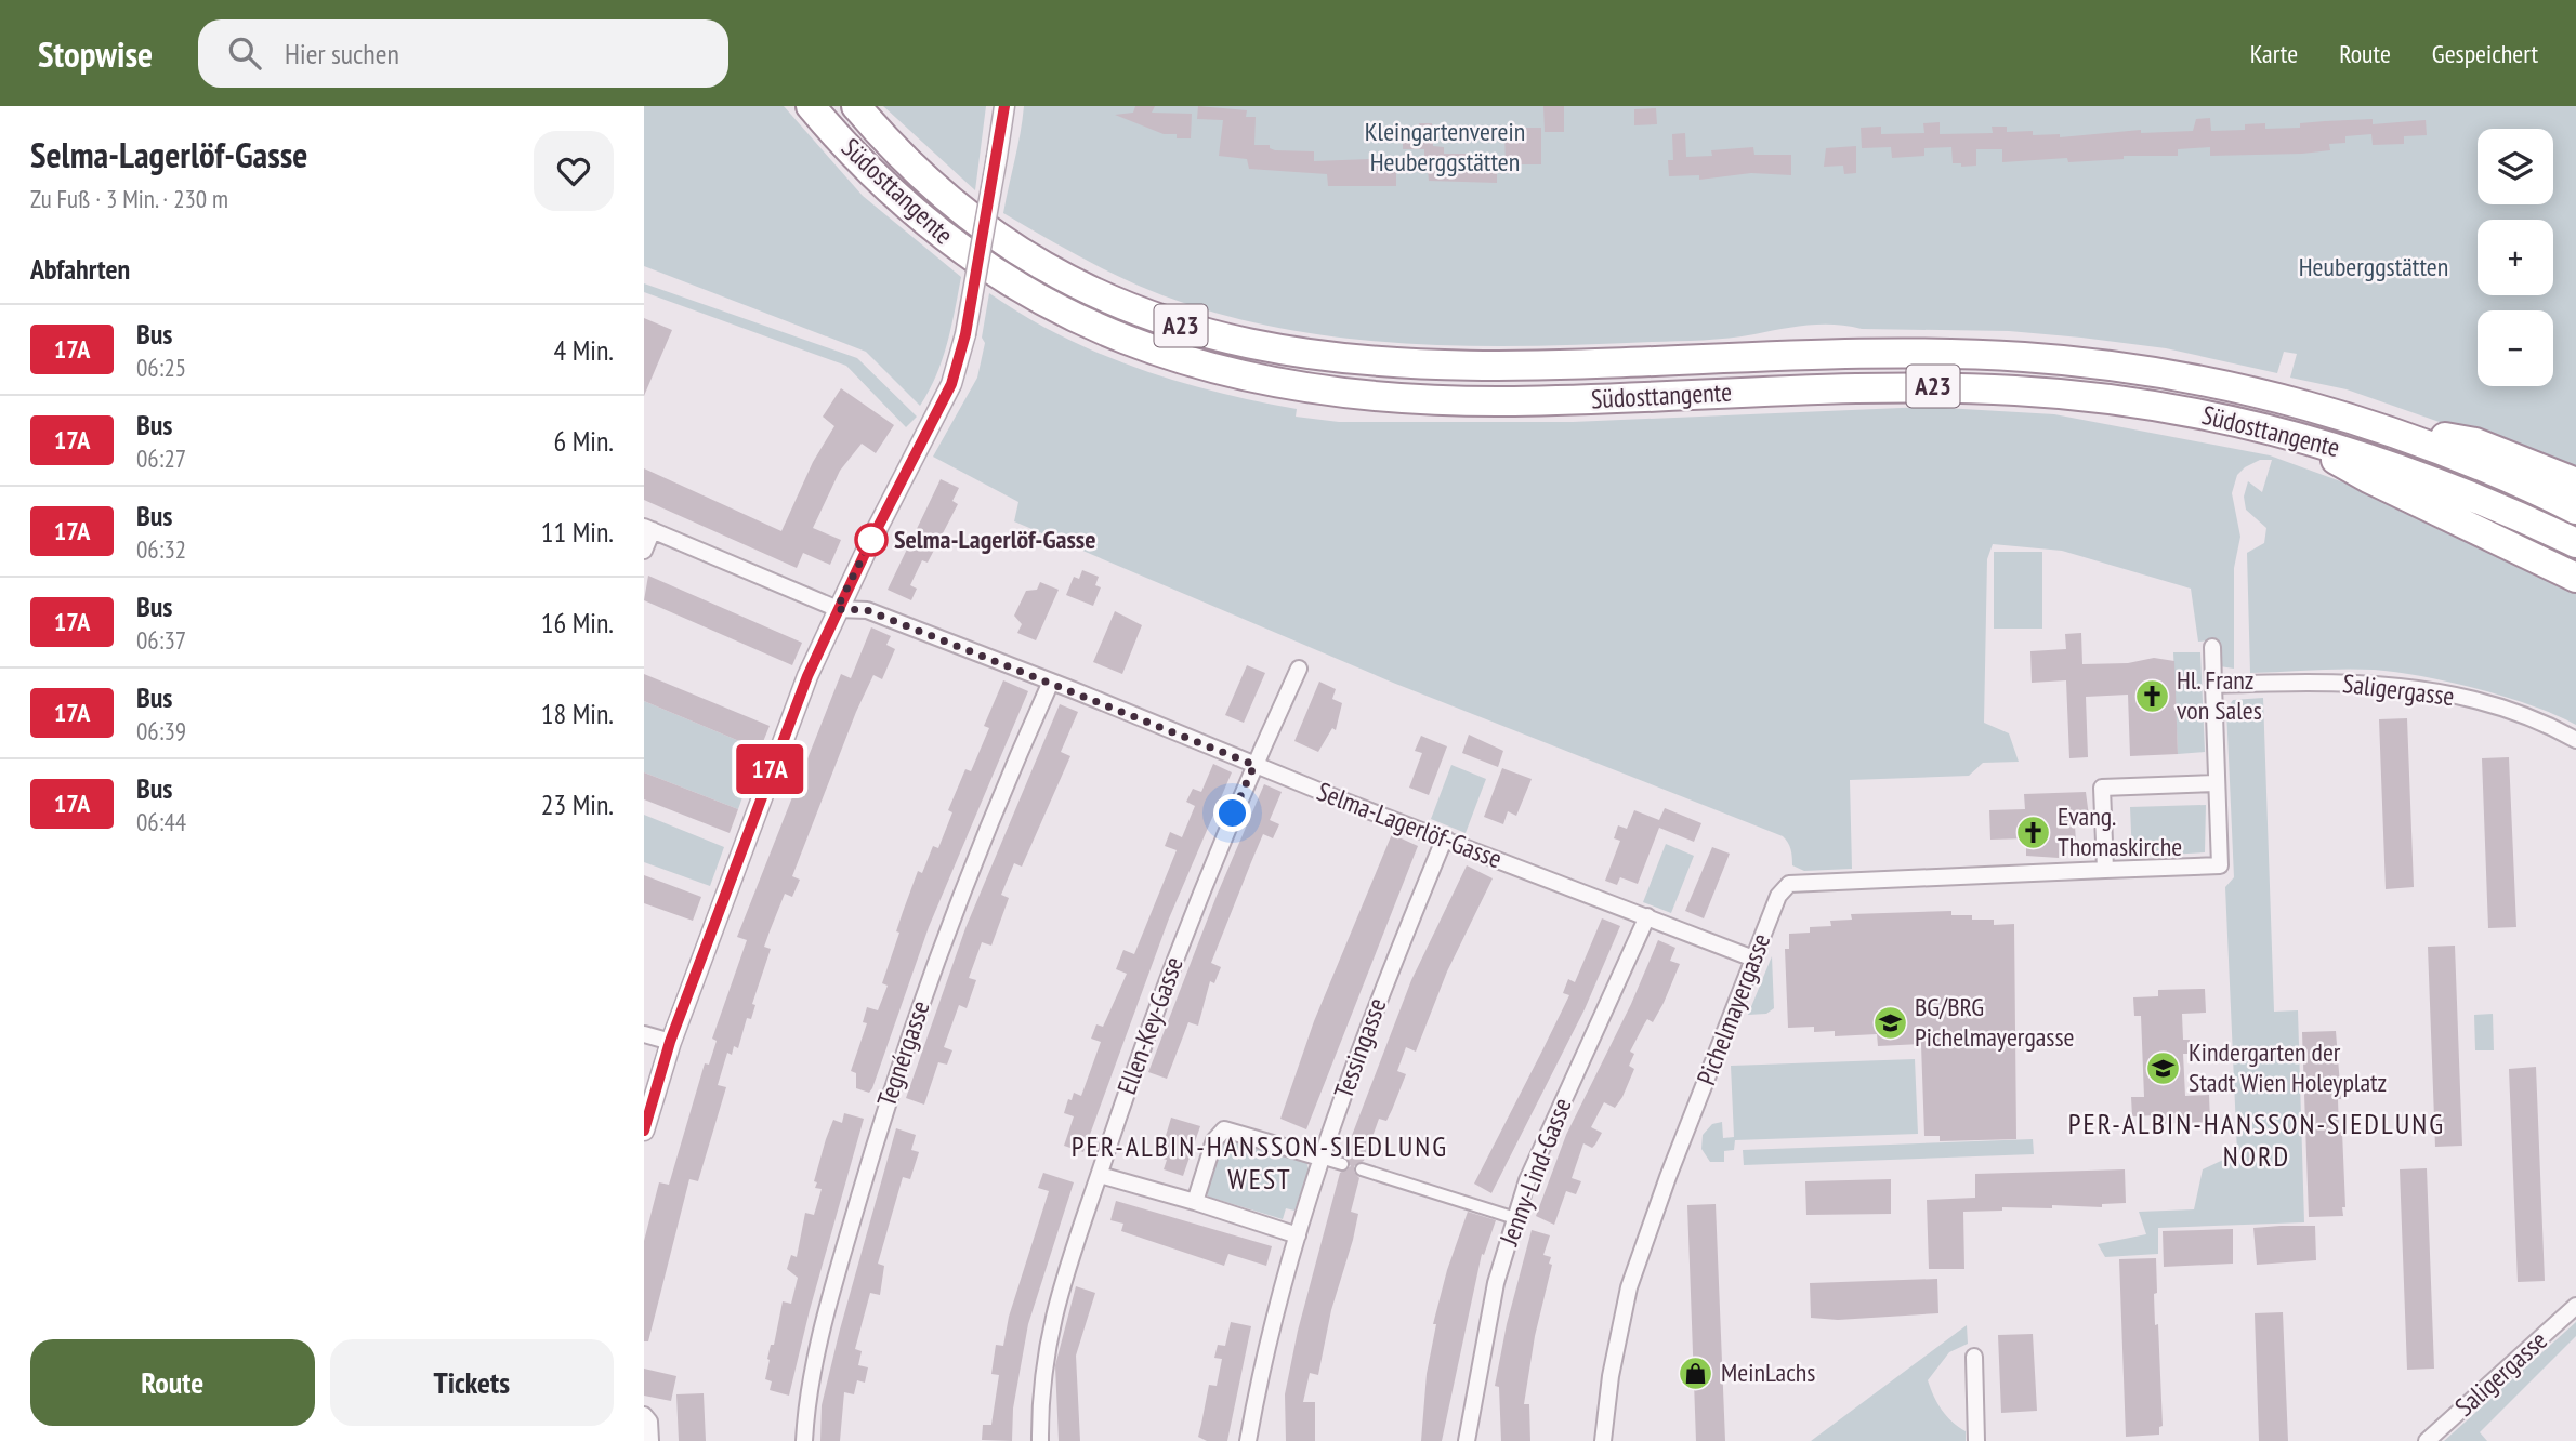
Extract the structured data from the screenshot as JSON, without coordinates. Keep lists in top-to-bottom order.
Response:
{
  "streets": {
    "highway": ["Südosttangente", "A23"],
    "street": [
      "Saligergasse",
      "Selma-Lagerlöf-Gasse",
      "Pichelmayergasse",
      "Ellen-Key-Gasse",
      "Tessingasse",
      "Tegnérgasse",
      "Jenny-Lind-Gasse"
    ]
  },
  "crossings": [
    ["Selma-Lagerlöf-Gasse", "Pichelmayergasse"],
    ["Selma-Lagerlöf-Gasse", "Ellen-Key-Gasse"],
    ["Selma-Lagerlöf-Gasse", "Tessingasse"],
    ["Selma-Lagerlöf-Gasse", "Tegnérgasse"],
    ["Selma-Lagerlöf-Gasse", "Jenny-Lind-Gasse"]
  ],
  "districts": ["PER-ALBIN-HANSSON-SIEDLUNG NORD", "PER-ALBIN-HANSSON-SIEDLUNG WEST"],
  "parks": ["Kleingartenverein Heuberggstätten", "Heuberggstätten"],
  "places": {
    "other": ["Selma-Lagerlöf-Gasse"],
    "church": ["Hl. Franz von Sales", "Evang. Thomaskirche"],
    "school or university": ["BG/BRG Pichelmayergasse", "Kindergarten der Stadt Wien Holeyplatz"],
    "shop": ["MeinLachs"]
  },
  "lines": ["bus line 17A"],
  "page": {
    "header": "Stopwise",
    "search": "Hier suchen",
    "nav": ["Karte", "Route", "Gespeichert"],
    "heading": [
      ["Selma-Lagerlöf-Gasse", "Zu Fuß · 3 Min. · 230 m"],
      "Abfahrten"
    ],
    "on_map": "17A",
    "map_buttons": ["+", "−"],
    "list": [
      {
        "mark": "17A",
        "name": "Bus",
        "note": "06:25",
        "value": "4 Min."
      },
      {
        "mark": "17A",
        "name": "Bus",
        "note": "06:27",
        "value": "6 Min."
      },
      {
        "mark": "17A",
        "name": "Bus",
        "note": "06:32",
        "value": "11 Min."
      },
      {
        "mark": "17A",
        "name": "Bus",
        "note": "06:37",
        "value": "16 Min."
      },
      {
        "mark": "17A",
        "name": "Bus",
        "note": "06:39",
        "value": "18 Min."
      },
      {
        "mark": "17A",
        "name": "Bus",
        "note": "06:44",
        "value": "23 Min."
      }
    ],
    "buttons": ["Route", "Tickets"]
  }
}
